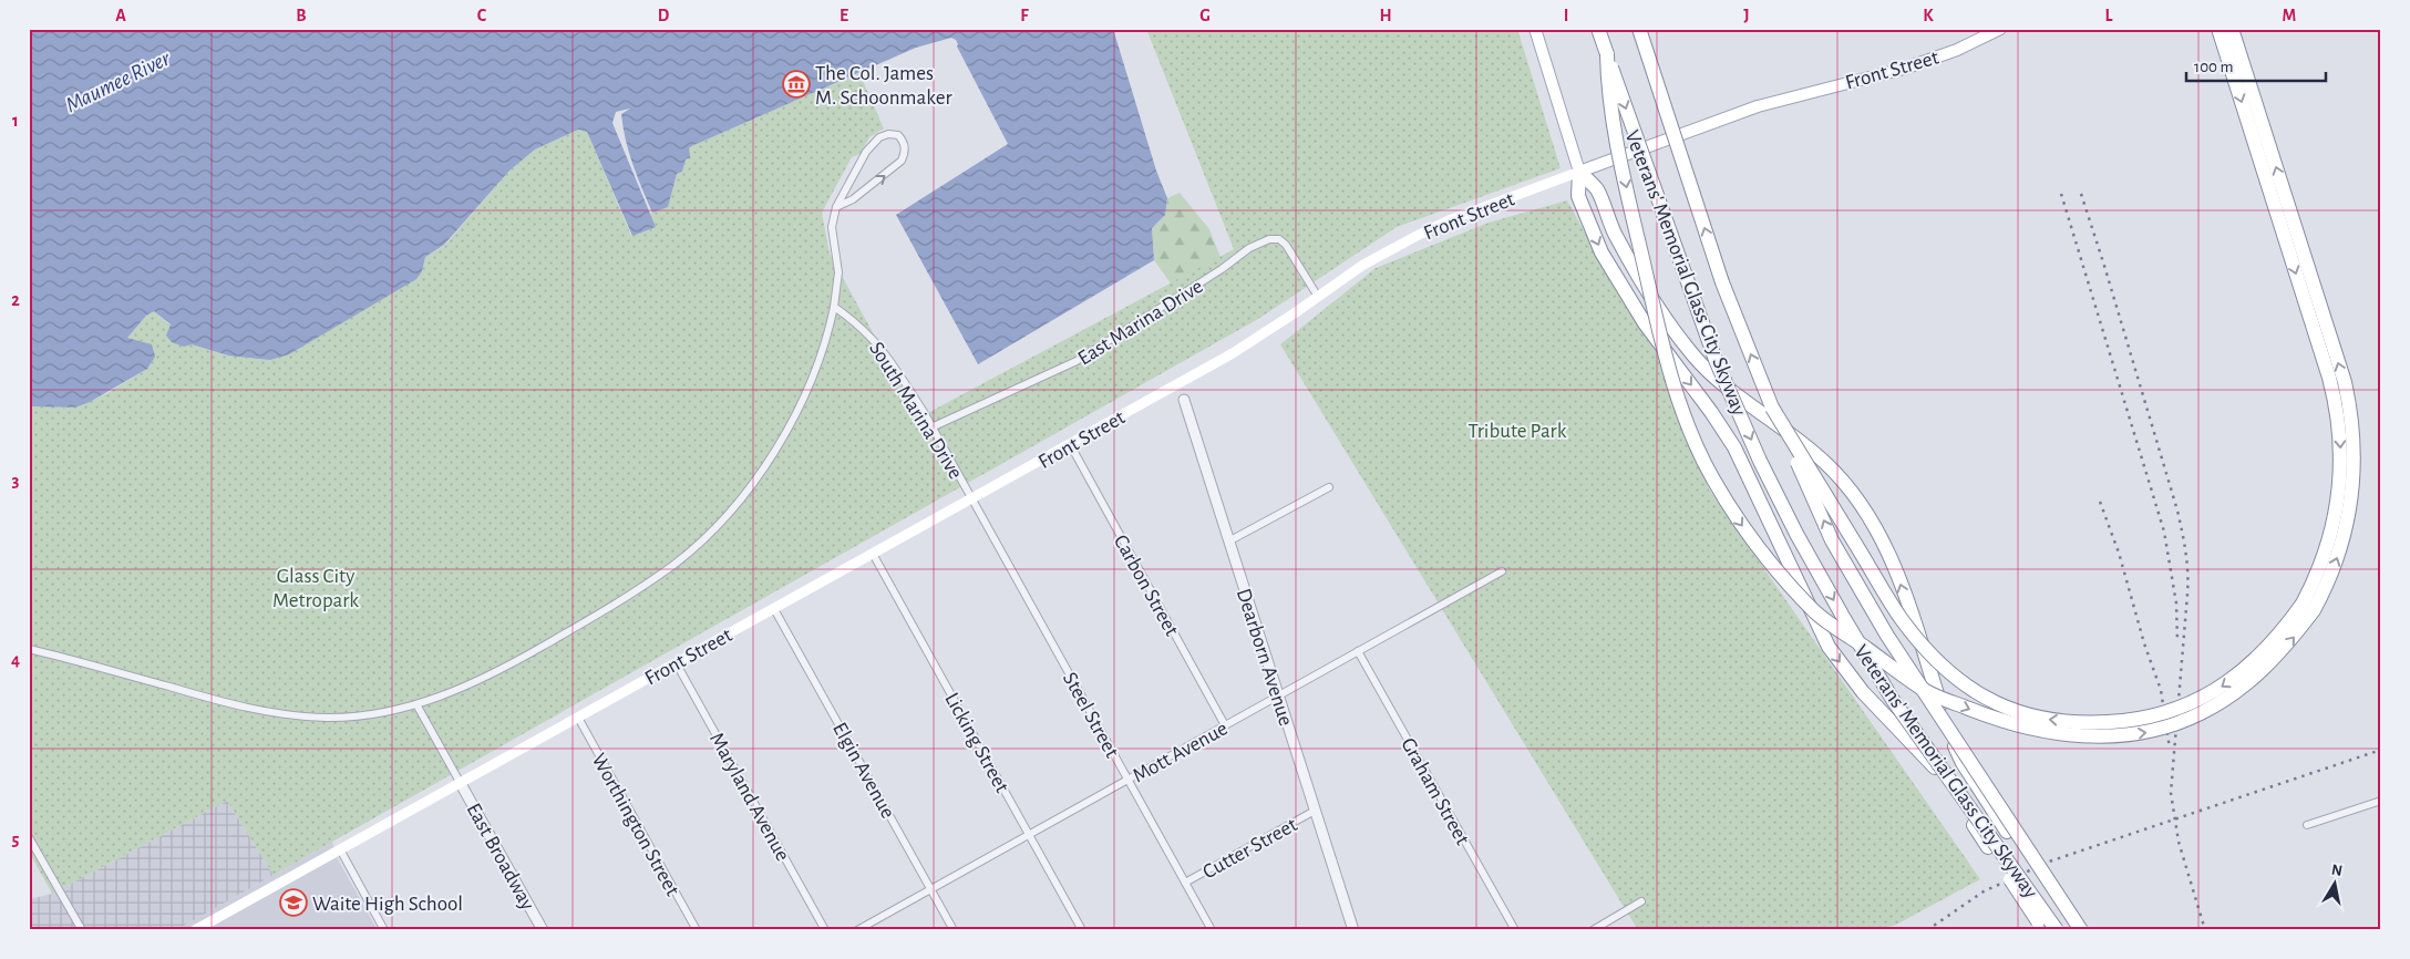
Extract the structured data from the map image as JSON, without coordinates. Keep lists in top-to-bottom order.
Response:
{
  "streets": {
    "highway": ["Veterans' Memorial Glass City Skyway"],
    "main road": ["Front Street"],
    "street": [
      "East Marina Drive",
      "South Marina Drive",
      "Carbon Street",
      "Dearborn Avenue",
      "Steel Street",
      "Licking Street",
      "Mott Avenue",
      "Elgin Avenue",
      "Graham Street",
      "Maryland Avenue",
      "Worthington Street",
      "Cutter Street",
      "East Broadway"
    ]
  },
  "crossings": [
    ["Front Street", "East Marina Drive"],
    ["Front Street", "South Marina Drive"],
    ["Front Street", "Carbon Street"],
    ["Front Street", "Dearborn Avenue"],
    ["Front Street", "Steel Street"],
    ["Front Street", "Licking Street"],
    ["Front Street", "Elgin Avenue"],
    ["Front Street", "Maryland Avenue"],
    ["Front Street", "Worthington Street"],
    ["Front Street", "East Broadway"],
    ["East Marina Drive", "South Marina Drive"],
    ["South Marina Drive", "Steel Street"],
    ["Carbon Street", "Mott Avenue"],
    ["Dearborn Avenue", "Mott Avenue"],
    ["Dearborn Avenue", "Cutter Street"],
    ["Steel Street", "Mott Avenue"],
    ["Steel Street", "Cutter Street"],
    ["Licking Street", "Mott Avenue"],
    ["Mott Avenue", "Elgin Avenue"],
    ["Mott Avenue", "Graham Street"]
  ],
  "water": ["Maumee River"],
  "parks": ["Tribute Park", "Glass City Metropark"],
  "places": {
    "museum": ["The Col. James M. Schoonmaker"],
    "school or university": ["Waite High School"]
  },
  "scale_bar": "100 m",
  "north": "top",
  "grid": {
    "columns": [
      "A",
      "B",
      "C",
      "D",
      "E",
      "F",
      "G",
      "H",
      "I",
      "J",
      "K",
      "L",
      "M"
    ],
    "rows": [
      "1",
      "2",
      "3",
      "4",
      "5"
    ]
  }
}
